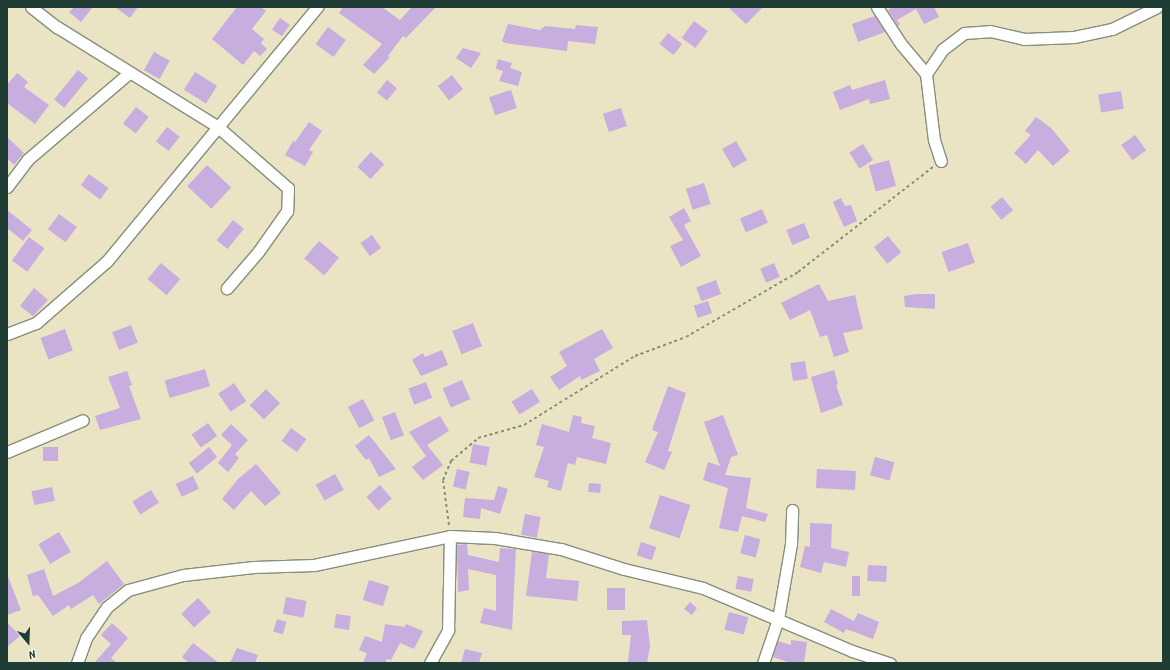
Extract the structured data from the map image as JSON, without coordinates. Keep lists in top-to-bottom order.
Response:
{
  "north": "bottom"
}
